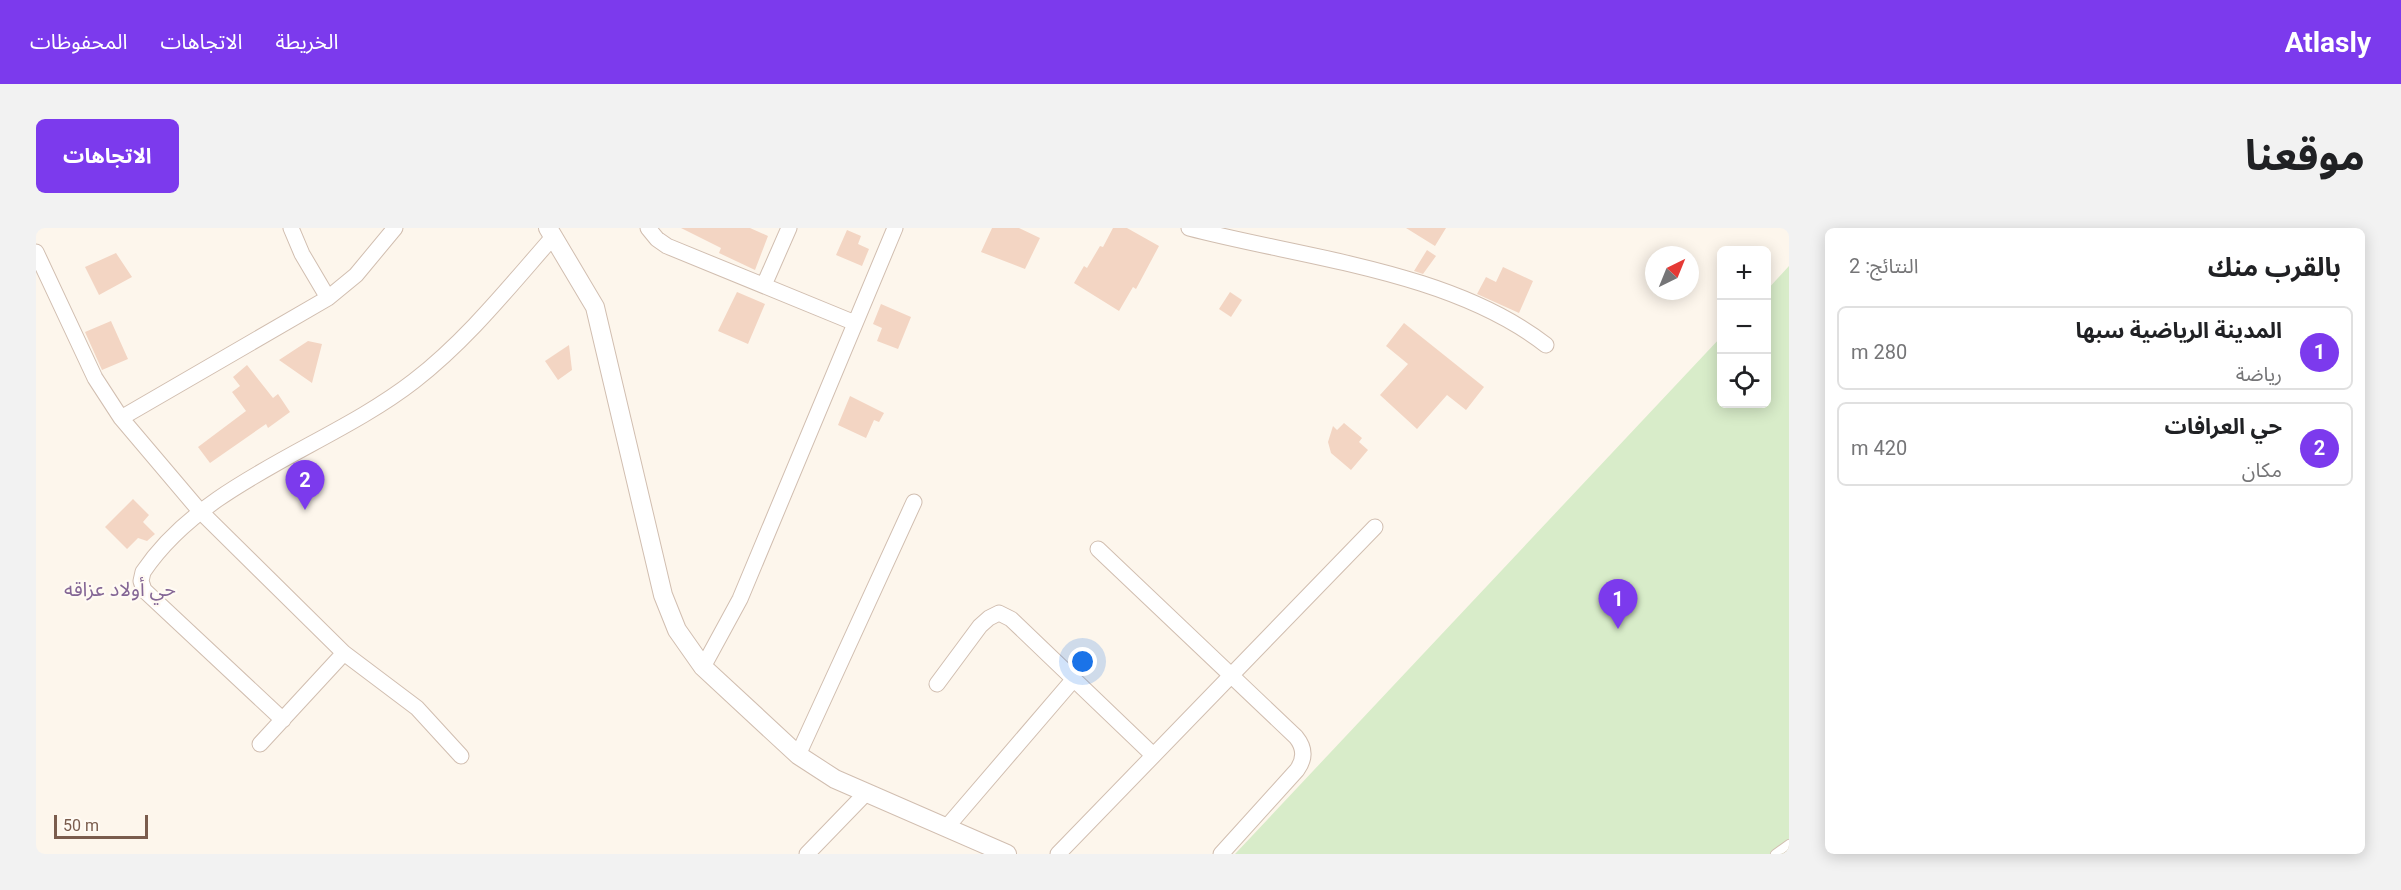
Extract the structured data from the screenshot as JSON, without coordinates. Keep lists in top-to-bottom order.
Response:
{
  "districts": ["حي أولاد عزاقه"],
  "scale_bar": "50 m",
  "north": "top right",
  "page": {
    "header": "Atlasly",
    "nav": ["الخريطة", "الاتجاهات", "المحفوظات"],
    "title": "موقعنا",
    "buttons": "الاتجاهات",
    "heading": ["بالقرب منك", "النتائج: 2"],
    "map_buttons": ["+", "−"],
    "list": [
      {
        "mark": "1",
        "name": "المدينة الرياضية سبها",
        "note": "رياضة",
        "value": "280 m"
      },
      {
        "mark": "2",
        "name": "حي العرافات",
        "note": "مكان",
        "value": "420 m"
      }
    ],
    "pins": ["2", "1"],
    "scale": "50 m"
  }
}
